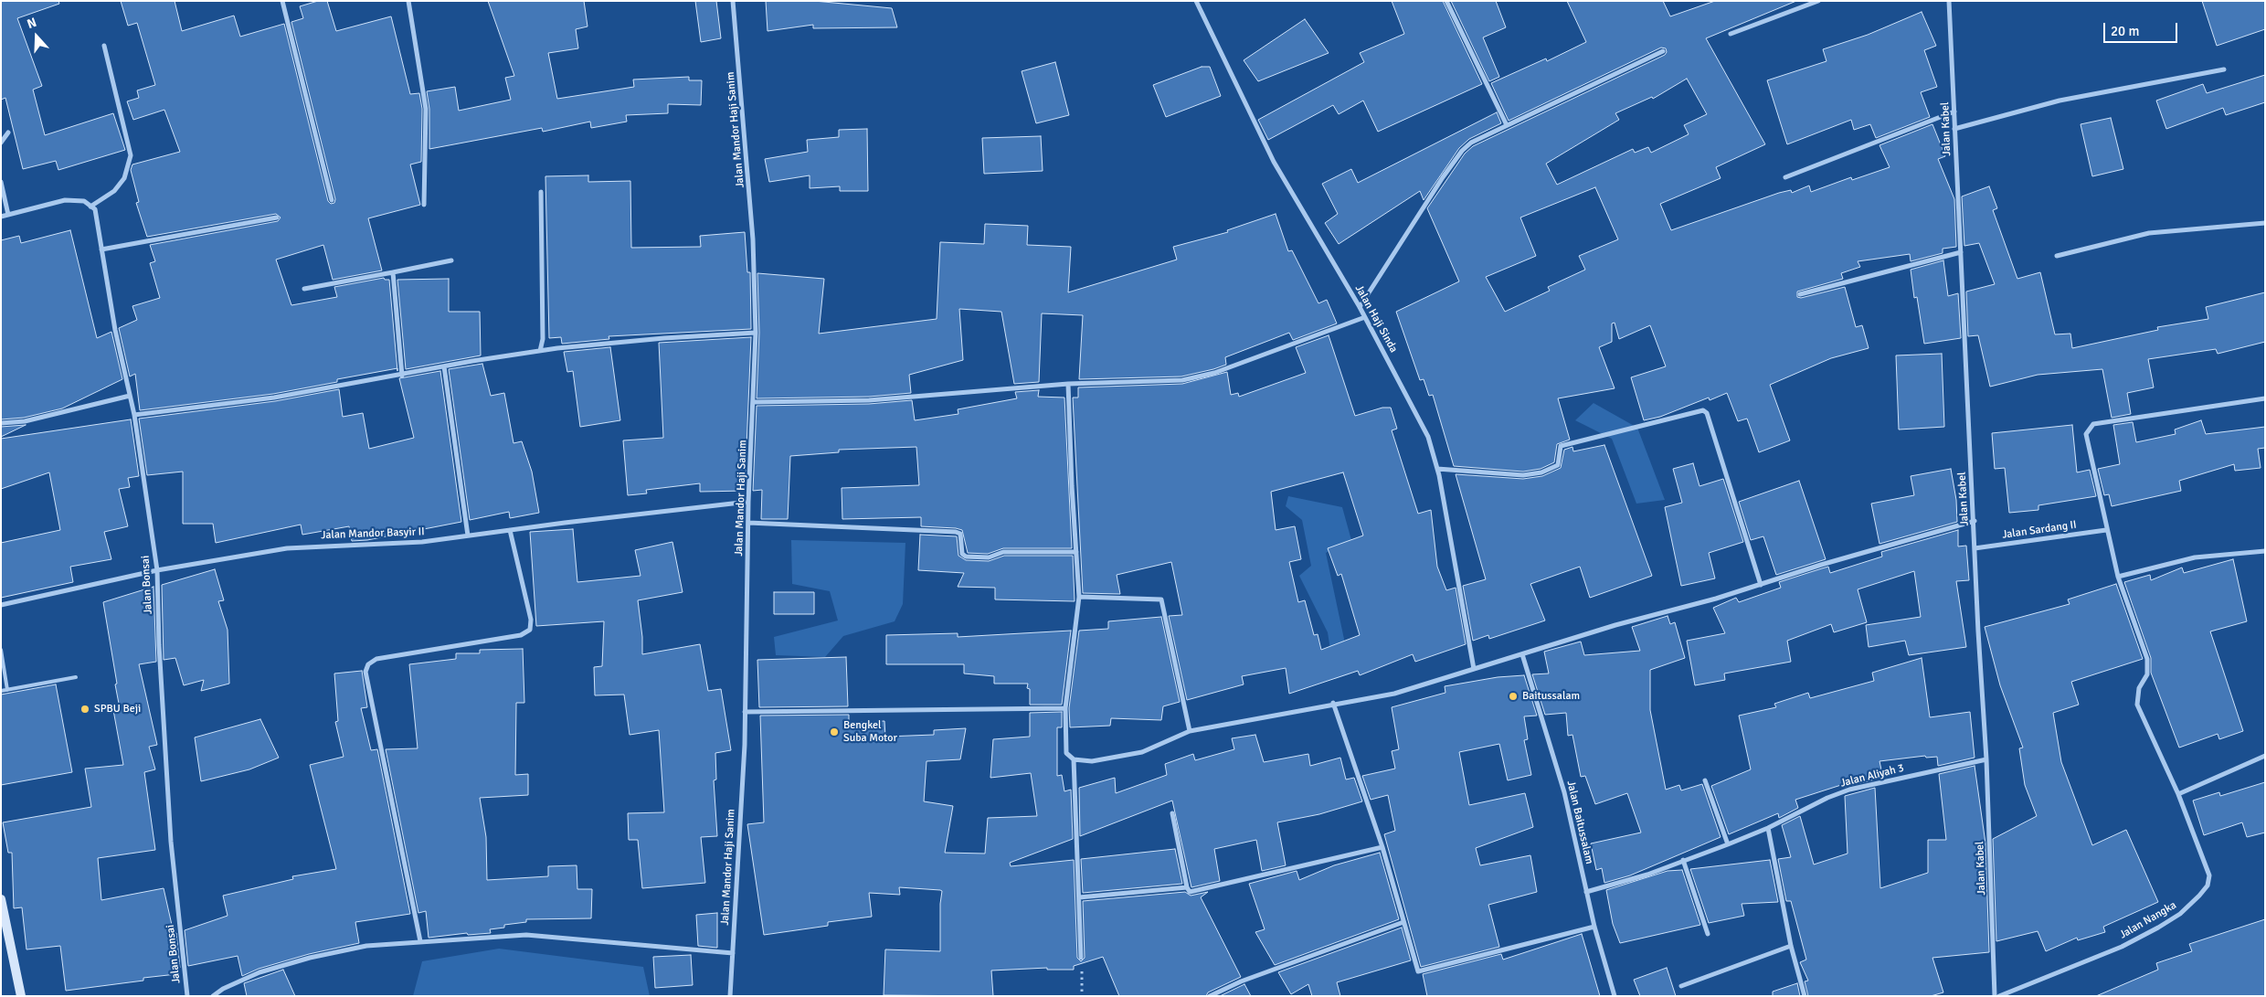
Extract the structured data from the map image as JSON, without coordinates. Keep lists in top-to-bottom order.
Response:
{
  "streets": {
    "street": [
      "Jalan Kabel",
      "Jalan Mandor Haji Sanim",
      "Jalan Haji Sinda",
      "Jalan Sardang II",
      "Jalan Mandor Basyir II",
      "Jalan Bonsai",
      "Jalan Aliyah 3",
      "Jalan Baitussalam",
      "Jalan Nangka"
    ]
  },
  "crossings": [
    ["Jalan Kabel", "Jalan Sardang II"],
    ["Jalan Kabel", "Jalan Aliyah 3"],
    ["Jalan Mandor Haji Sanim", "Jalan Mandor Basyir II"],
    ["Jalan Sardang II", "Jalan Nangka"],
    ["Jalan Mandor Basyir II", "Jalan Bonsai"],
    ["Jalan Aliyah 3", "Jalan Baitussalam"]
  ],
  "places": ["Baitussalam", "SPBU Beji", "Bengkel Suba Motor"],
  "scale_bar": "20 m",
  "north": "top"
}
